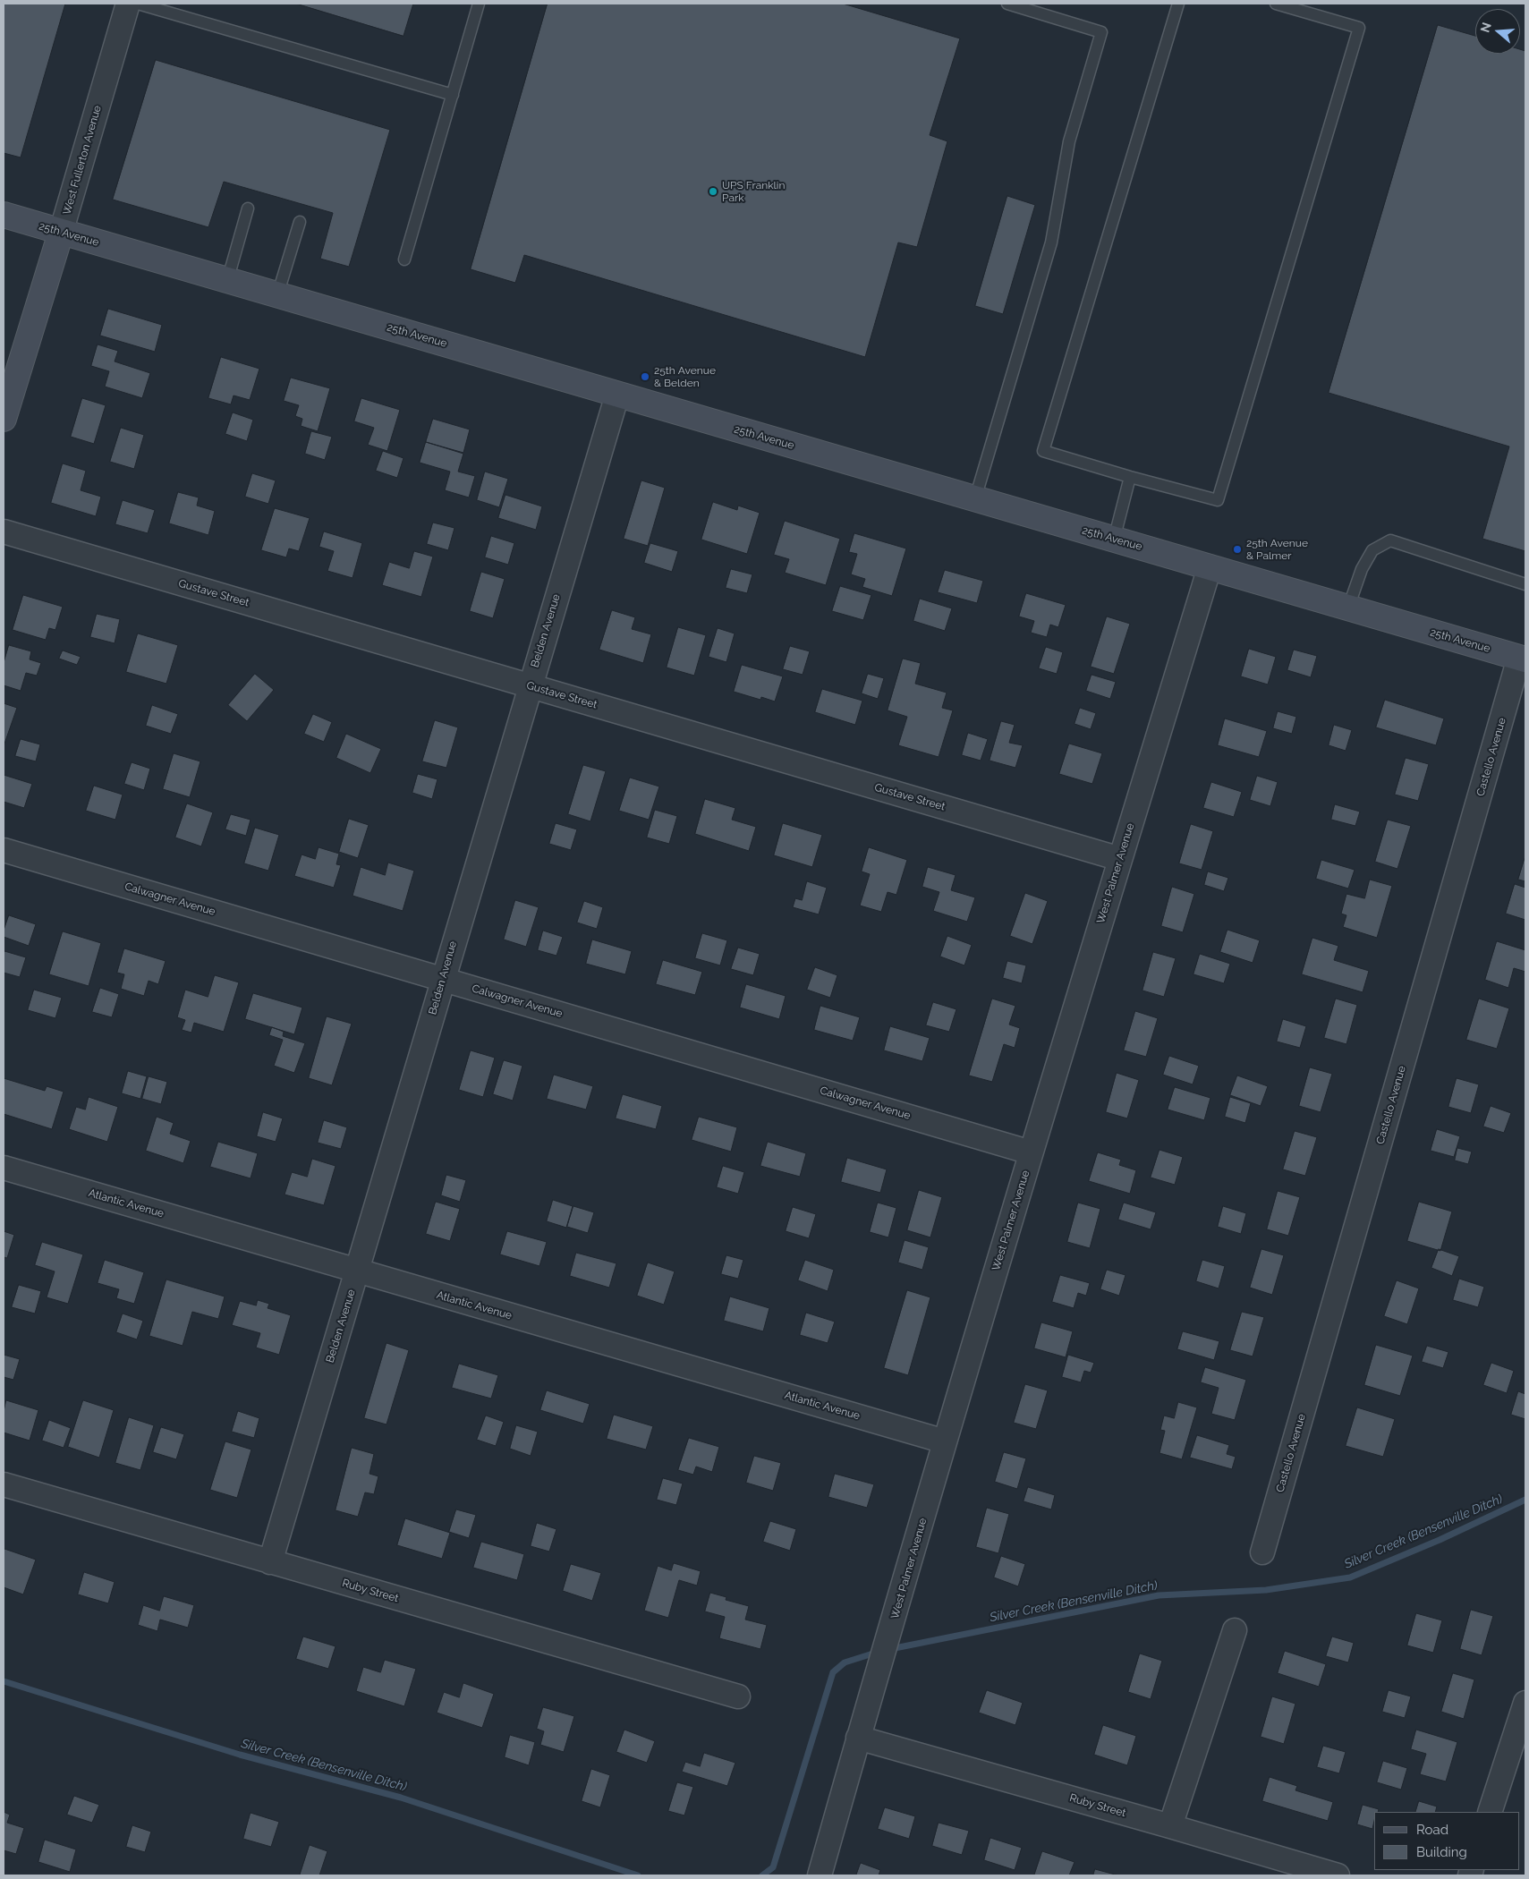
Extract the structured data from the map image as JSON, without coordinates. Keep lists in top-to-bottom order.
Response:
{
  "streets": {
    "main road": ["West Fullerton Avenue", "25th Avenue"],
    "street": [
      "Gustave Street",
      "Belden Avenue",
      "Castello Avenue",
      "West Palmer Avenue",
      "Calwagner Avenue",
      "Atlantic Avenue",
      "Ruby Street"
    ]
  },
  "crossings": [
    ["West Fullerton Avenue", "25th Avenue"],
    ["25th Avenue", "Belden Avenue"],
    ["25th Avenue", "Castello Avenue"],
    ["25th Avenue", "West Palmer Avenue"],
    ["Gustave Street", "Belden Avenue"],
    ["Gustave Street", "West Palmer Avenue"],
    ["Belden Avenue", "Calwagner Avenue"],
    ["Belden Avenue", "Atlantic Avenue"],
    ["Belden Avenue", "Ruby Street"],
    ["West Palmer Avenue", "Calwagner Avenue"],
    ["West Palmer Avenue", "Atlantic Avenue"],
    ["West Palmer Avenue", "Ruby Street"]
  ],
  "water": ["Silver Creek (Bensenville Ditch)"],
  "places": ["UPS Franklin Park", "25th Avenue & Belden", "25th Avenue & Palmer"],
  "legend": ["Road", "Building"],
  "north": "left"
}
